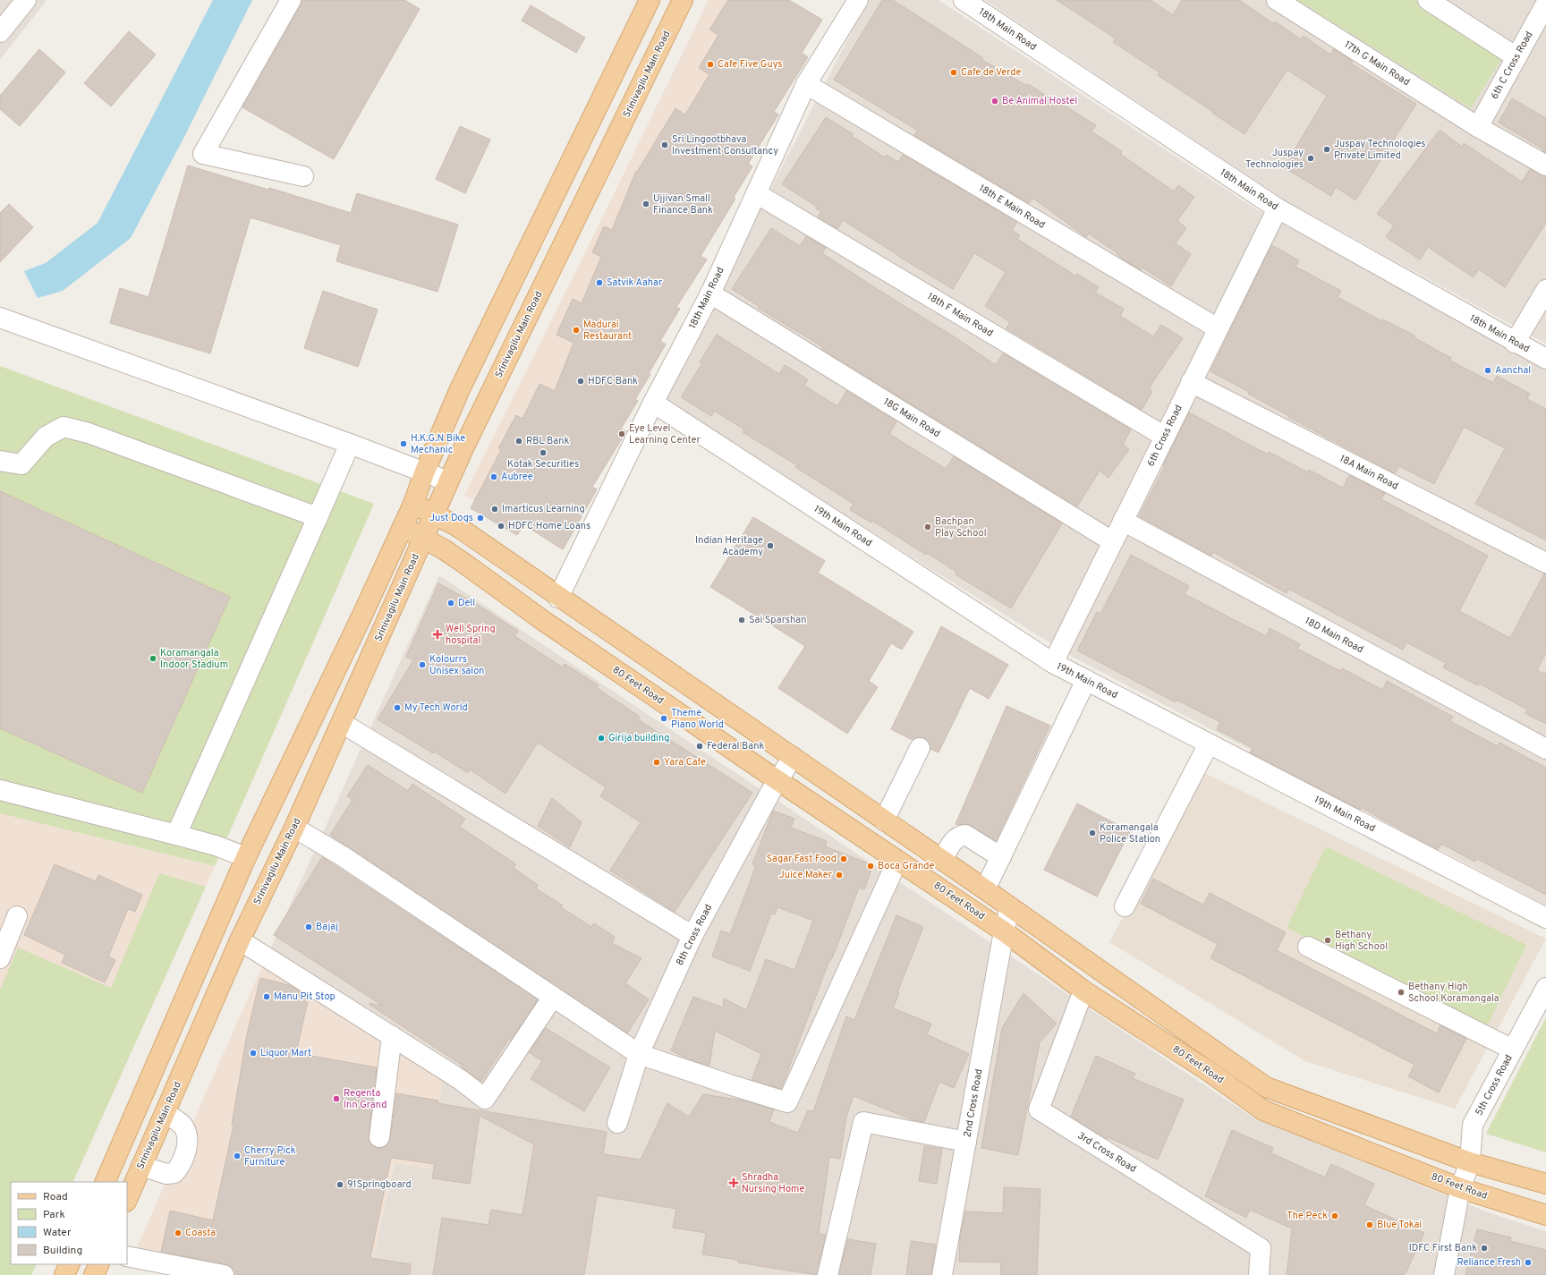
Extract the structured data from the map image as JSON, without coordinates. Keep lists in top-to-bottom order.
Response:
{
  "streets": {
    "main road": ["Srinivagilu Main Road", "80 Feet Road"],
    "street": [
      "18th Main Road",
      "17th G Main Road",
      "6th C Cross Road",
      "18th E Main Road",
      "18th F Main Road",
      "18G Main Road",
      "6th Cross Road",
      "18A Main Road",
      "19th Main Road",
      "18D Main Road",
      "8th Cross Road",
      "5th Cross Road",
      "2nd Cross Road",
      "3rd Cross Road"
    ]
  },
  "crossings": [
    ["18th Main Road", "18th E Main Road"],
    ["18th Main Road", "18th F Main Road"],
    ["18th Main Road", "18G Main Road"],
    ["18th Main Road", "6th Cross Road"],
    ["18th Main Road", "19th Main Road"],
    ["18th Main Road", "80 Feet Road"],
    ["17th G Main Road", "6th C Cross Road"],
    ["Srinivagilu Main Road", "80 Feet Road"],
    ["18th E Main Road", "6th Cross Road"],
    ["18th F Main Road", "6th Cross Road"],
    ["18G Main Road", "6th Cross Road"],
    ["6th Cross Road", "18A Main Road"],
    ["6th Cross Road", "19th Main Road"],
    ["6th Cross Road", "18D Main Road"],
    ["80 Feet Road", "8th Cross Road"],
    ["80 Feet Road", "5th Cross Road"],
    ["80 Feet Road", "2nd Cross Road"],
    ["80 Feet Road", "3rd Cross Road"]
  ],
  "places": {
    "other": [
      "Cafe Five Guys",
      "Cafe de Verde",
      "Be Animal Hostel",
      "Sri Lingootbhava Investment Consultancy",
      "Juspay Technologies Private Limited",
      "Juspay Technologies",
      "Ujjivan Small Finance Bank",
      "Satvik Aahar",
      "Madurai Restaurant",
      "Aanchal",
      "HDFC Bank",
      "Eye Level Learning Center",
      "RBL Bank",
      "H.K.G.N Bike Mechanic",
      "Kotak Securities",
      "Aubree",
      "Imarticus Learning",
      "Just Dogs",
      "HDFC Home Loans",
      "Bachpan Play School",
      "Indian Heritage Academy",
      "Dell",
      "Sai Sparshan",
      "Koramangala Indoor Stadium",
      "Kolourrs Unisex salon",
      "My Tech World",
      "Theme Piano World",
      "Girija building",
      "Federal Bank",
      "Yara Cafe",
      "Koramangala Police Station",
      "Sagar Fast Food",
      "Boca Grande",
      "Juice Maker",
      "Bajaj",
      "Bethany High School",
      "Bethany High School Koramangala",
      "Manu Pit Stop",
      "Liquor Mart",
      "Regenta Inn Grand",
      "Cherry Pick Furniture",
      "91Springboard",
      "The Peck",
      "Blue Tokai",
      "Coasta",
      "IDFC First Bank",
      "Reliance Fresh"
    ],
    "health": ["Well Spring hospital", "Shradha Nursing Home"]
  },
  "legend": [
    "Road",
    "Park",
    "Water",
    "Building"
  ]
}
